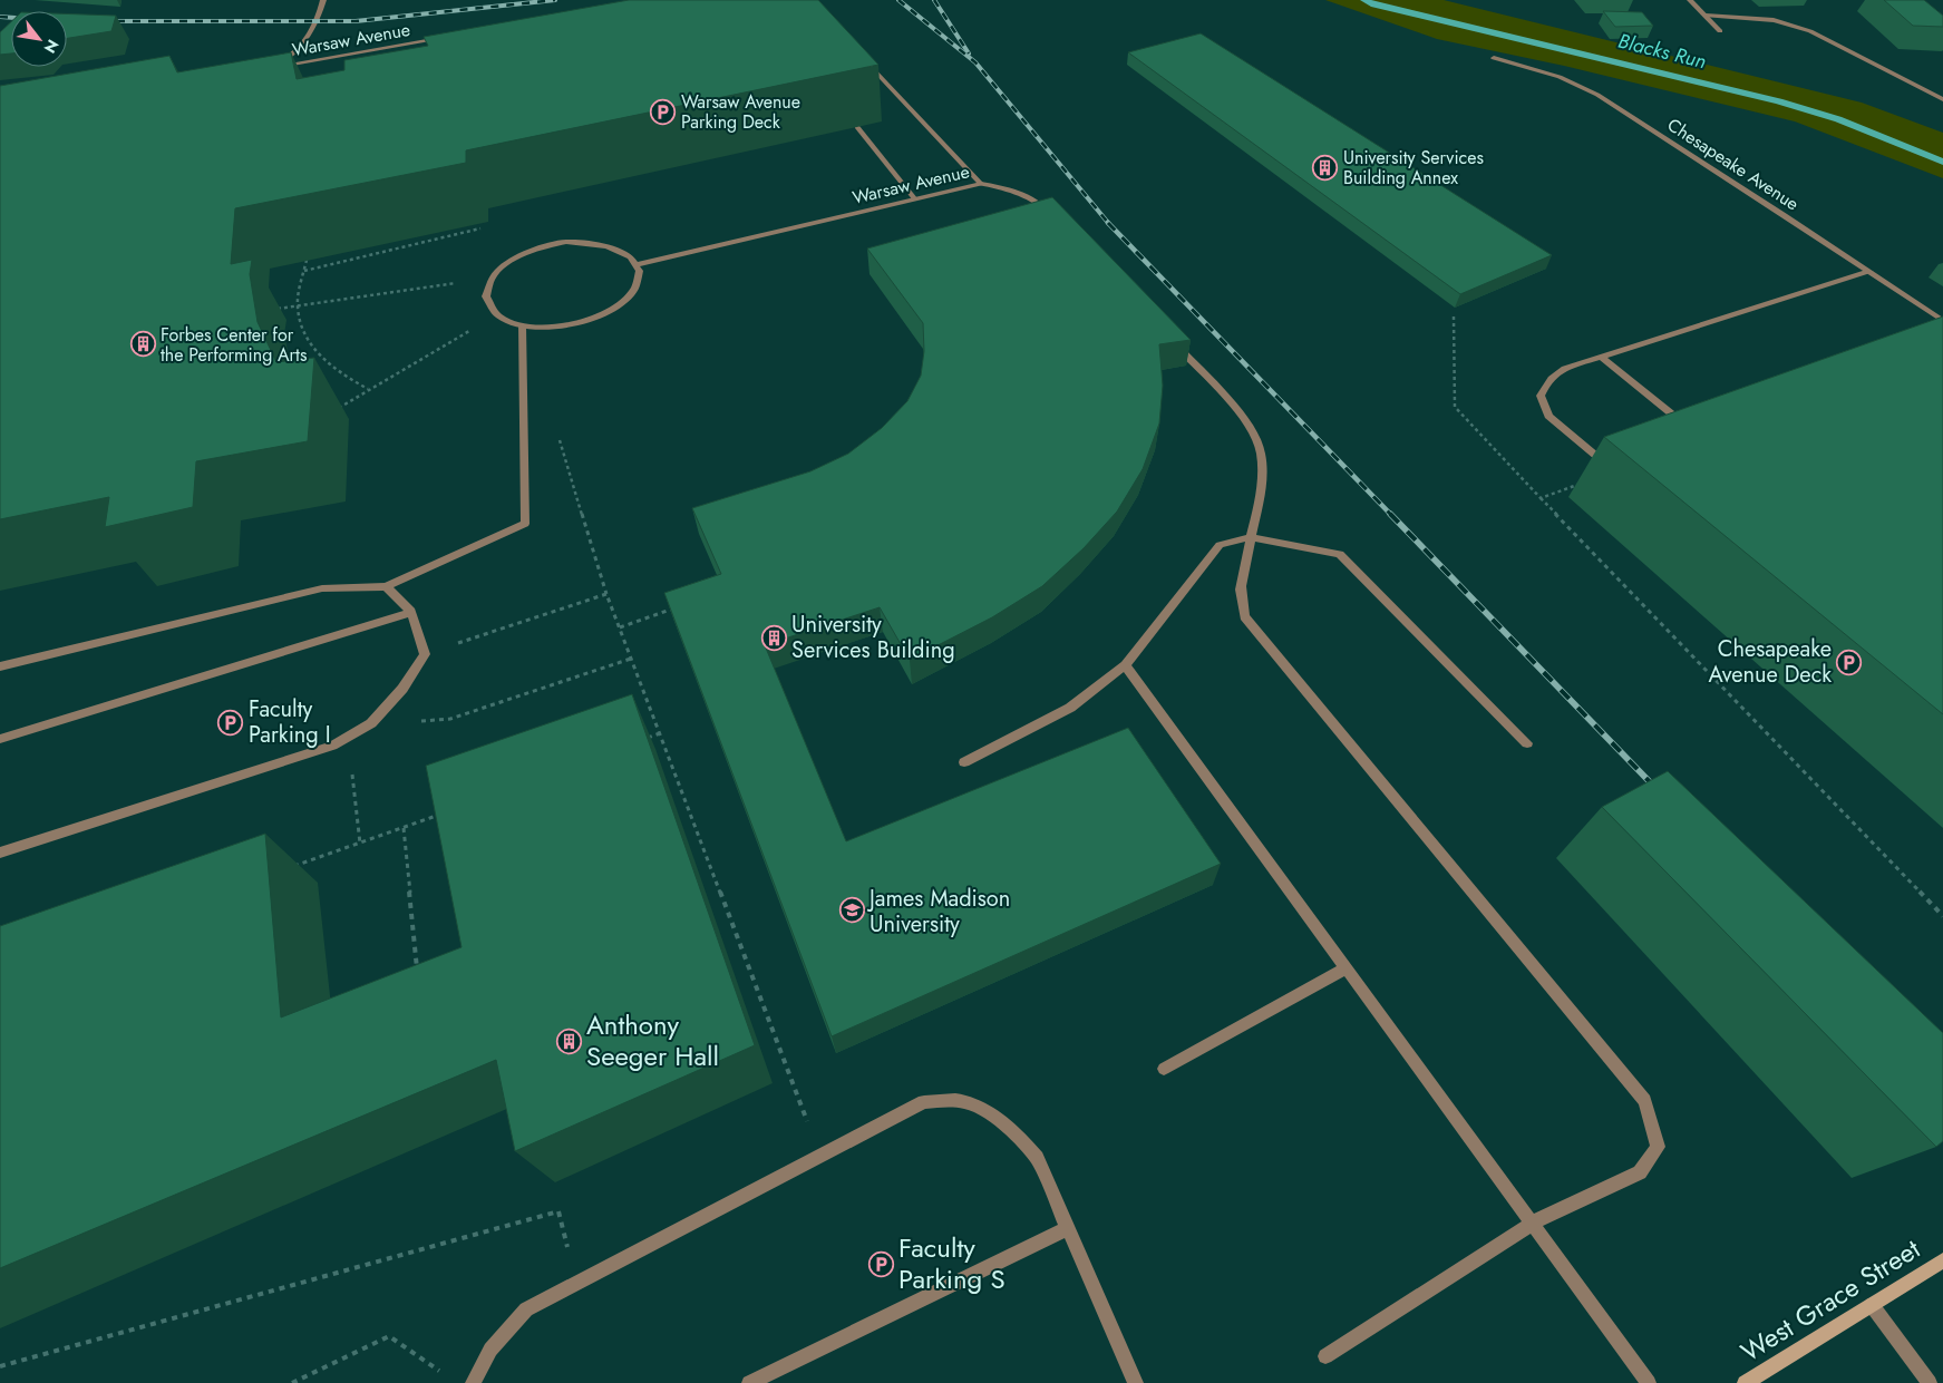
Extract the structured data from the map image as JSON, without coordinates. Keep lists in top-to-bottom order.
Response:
{
  "streets": {
    "street": ["Warsaw Avenue", "Chesapeake Avenue", "West Grace Street"]
  },
  "water": ["Blacks Run"],
  "places": {
    "parking": [
      "Warsaw Avenue Parking Deck",
      "Chesapeake Avenue Deck",
      "Faculty Parking I",
      "Faculty Parking S"
    ],
    "building": [
      "University Services Building Annex",
      "Forbes Center for the Performing Arts",
      "University Services Building",
      "Anthony Seeger Hall"
    ],
    "school or university": ["James Madison University"]
  },
  "north": "bottom right"
}
